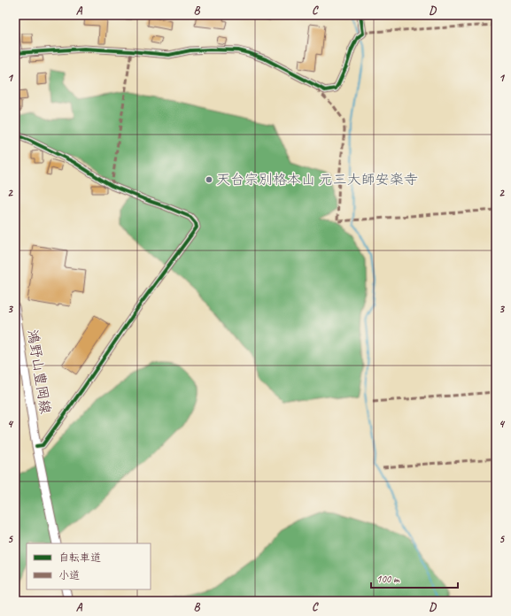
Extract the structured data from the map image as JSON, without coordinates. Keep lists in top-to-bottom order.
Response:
{
  "streets": {
    "main road": ["鴻野山豊岡線"]
  },
  "places": ["天台宗別格本山 元三大師安楽寺"],
  "legend": ["自転車道", "小道"],
  "scale_bar": "100 m",
  "grid": {
    "columns": [
      "A",
      "B",
      "C",
      "D"
    ],
    "rows": [
      "1",
      "2",
      "3",
      "4",
      "5"
    ]
  }
}
